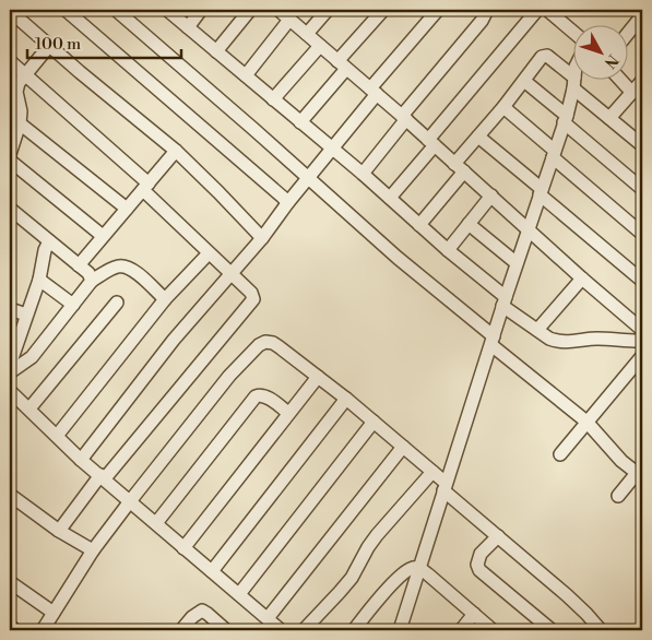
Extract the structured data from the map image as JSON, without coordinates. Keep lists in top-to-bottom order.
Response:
{
  "scale_bar": "100 m",
  "north": "bottom right"
}
